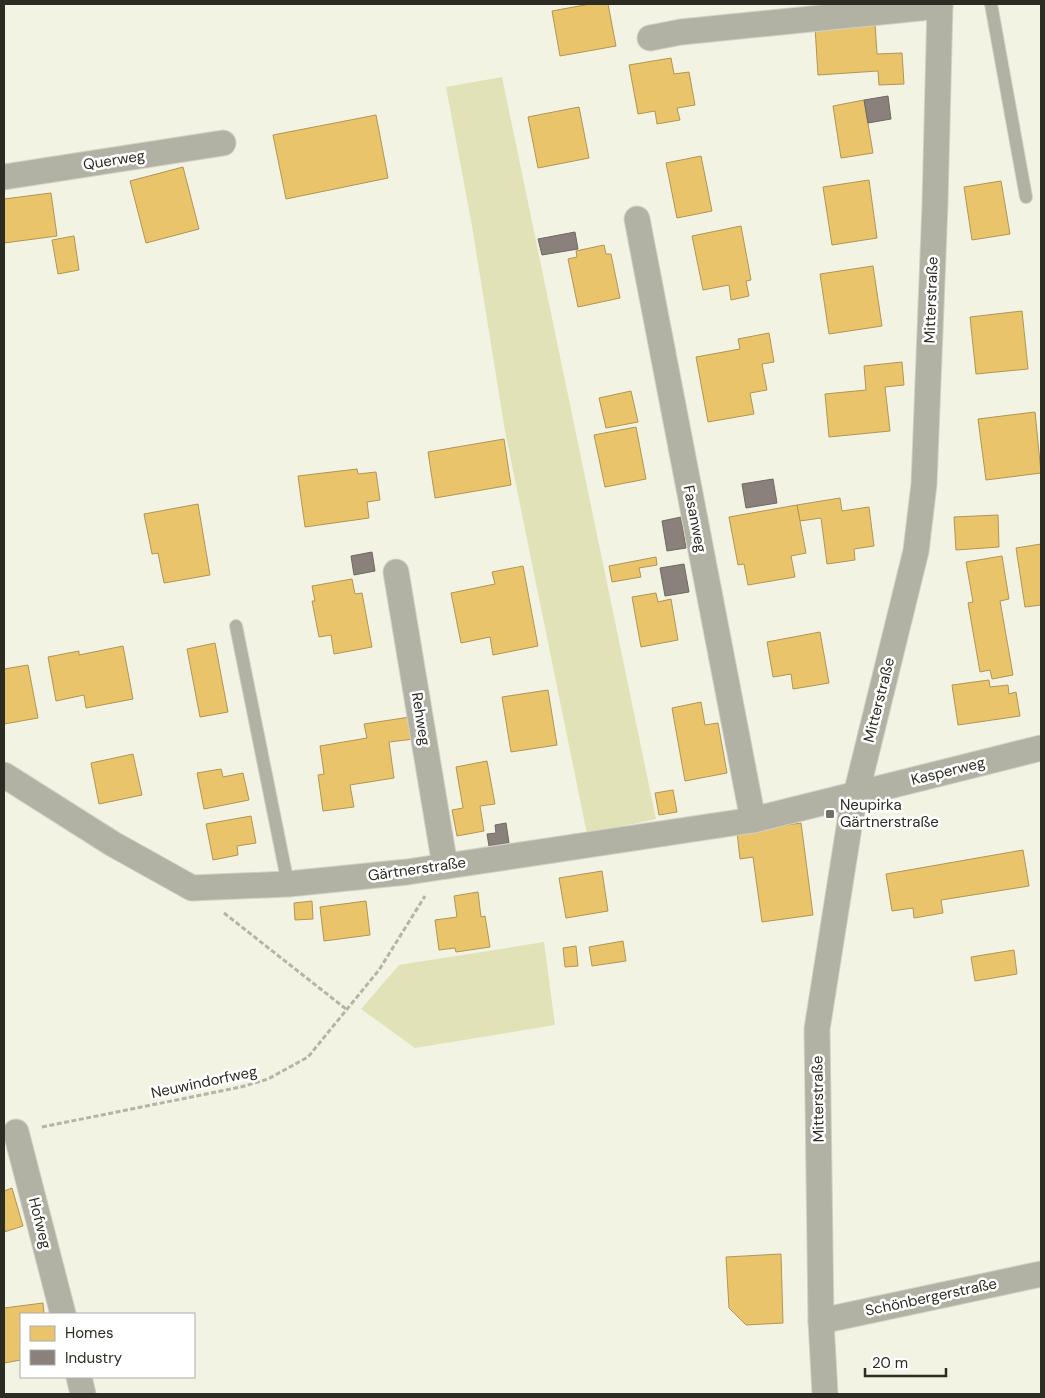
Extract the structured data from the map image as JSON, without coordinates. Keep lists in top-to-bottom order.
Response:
{
  "streets": {
    "street": [
      "Querweg",
      "Mitterstraße",
      "Fasanweg",
      "Rehweg",
      "Kasperweg",
      "Gärtnerstraße",
      "Hofweg",
      "Schönbergerstraße"
    ],
    "path": ["Neuwindorfweg"]
  },
  "crossings": [
    ["Mitterstraße", "Kasperweg"],
    ["Mitterstraße", "Gärtnerstraße"],
    ["Mitterstraße", "Schönbergerstraße"],
    ["Fasanweg", "Gärtnerstraße"],
    ["Rehweg", "Gärtnerstraße"],
    ["Rehweg", "Neuwindorfweg"],
    ["Kasperweg", "Gärtnerstraße"],
    ["Gärtnerstraße", "Neuwindorfweg"],
    ["Neuwindorfweg", "Hofweg"]
  ],
  "places": {
    "transit": ["Neupirka Gärtnerstraße"]
  },
  "legend": ["Homes", "Industry"],
  "scale_bar": "20 m"
}
